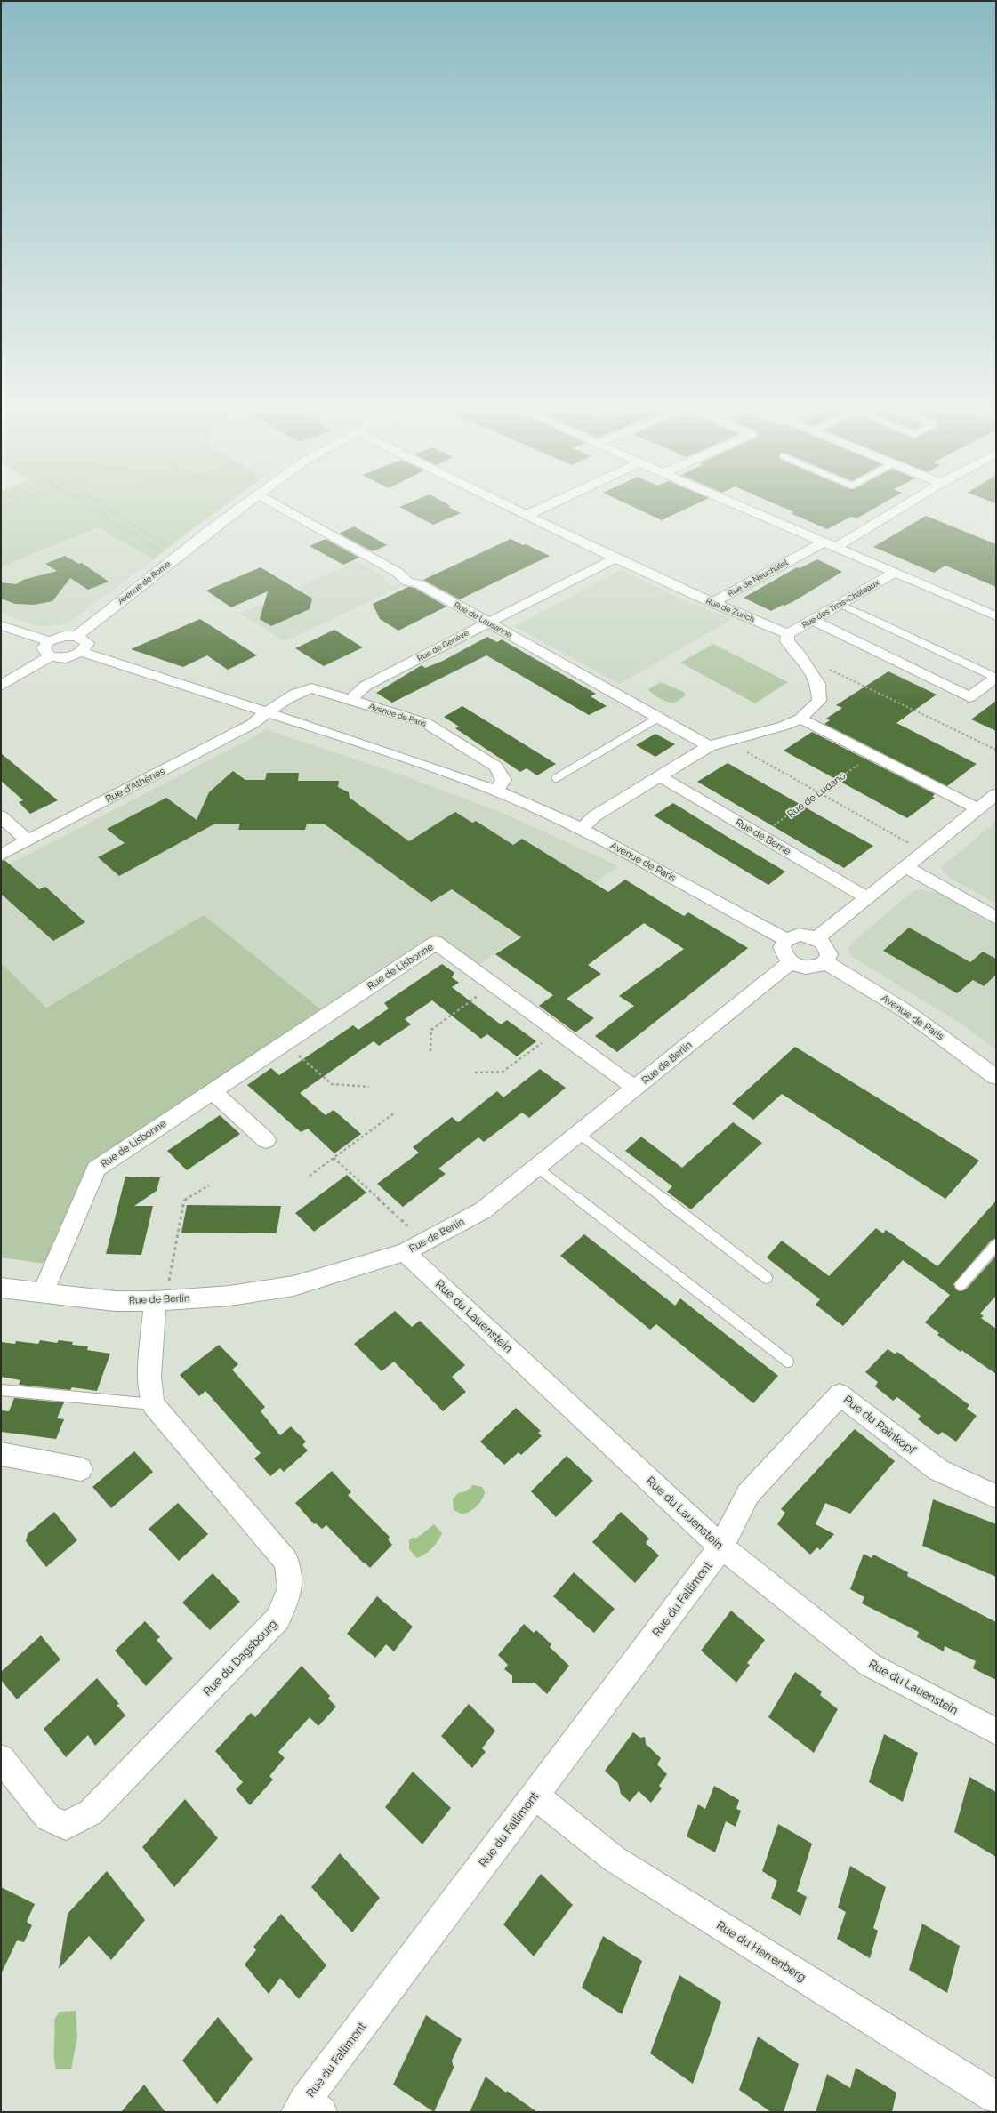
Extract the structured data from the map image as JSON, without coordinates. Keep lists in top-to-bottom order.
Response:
{
  "streets": {
    "street": [
      "Rue de Neuchâtel",
      "Avenue de Rome",
      "Rue des Trois-Châteaux",
      "Rue de Zurich",
      "Rue de Lausanne",
      "Rue de Genève",
      "Avenue de Paris",
      "Rue d'Athènes",
      "Rue de Berne",
      "Rue de Lisbonne",
      "Rue de Berlin",
      "Rue du Lauenstein",
      "Rue du Rainkopf",
      "Rue du Fallimont",
      "Rue du Dagsbourg",
      "Rue du Herrenberg"
    ],
    "path": ["Rue de Lugano"]
  },
  "crossings": [
    ["Rue de Neuchâtel", "Rue des Trois-Châteaux"],
    ["Rue de Neuchâtel", "Rue de Zurich"],
    ["Rue des Trois-Châteaux", "Rue de Zurich"],
    ["Rue de Zurich", "Rue de Genève"],
    ["Rue de Lausanne", "Rue de Genève"],
    ["Rue de Genève", "Avenue de Paris"],
    ["Avenue de Paris", "Rue d'Athènes"],
    ["Avenue de Paris", "Rue de Berlin"],
    ["Rue de Lugano", "Rue de Berne"],
    ["Rue de Lisbonne", "Rue de Berlin"],
    ["Rue de Berlin", "Rue du Lauenstein"],
    ["Rue du Lauenstein", "Rue du Rainkopf"],
    ["Rue du Lauenstein", "Rue du Fallimont"],
    ["Rue du Rainkopf", "Rue du Fallimont"],
    ["Rue du Fallimont", "Rue du Herrenberg"]
  ]
}
